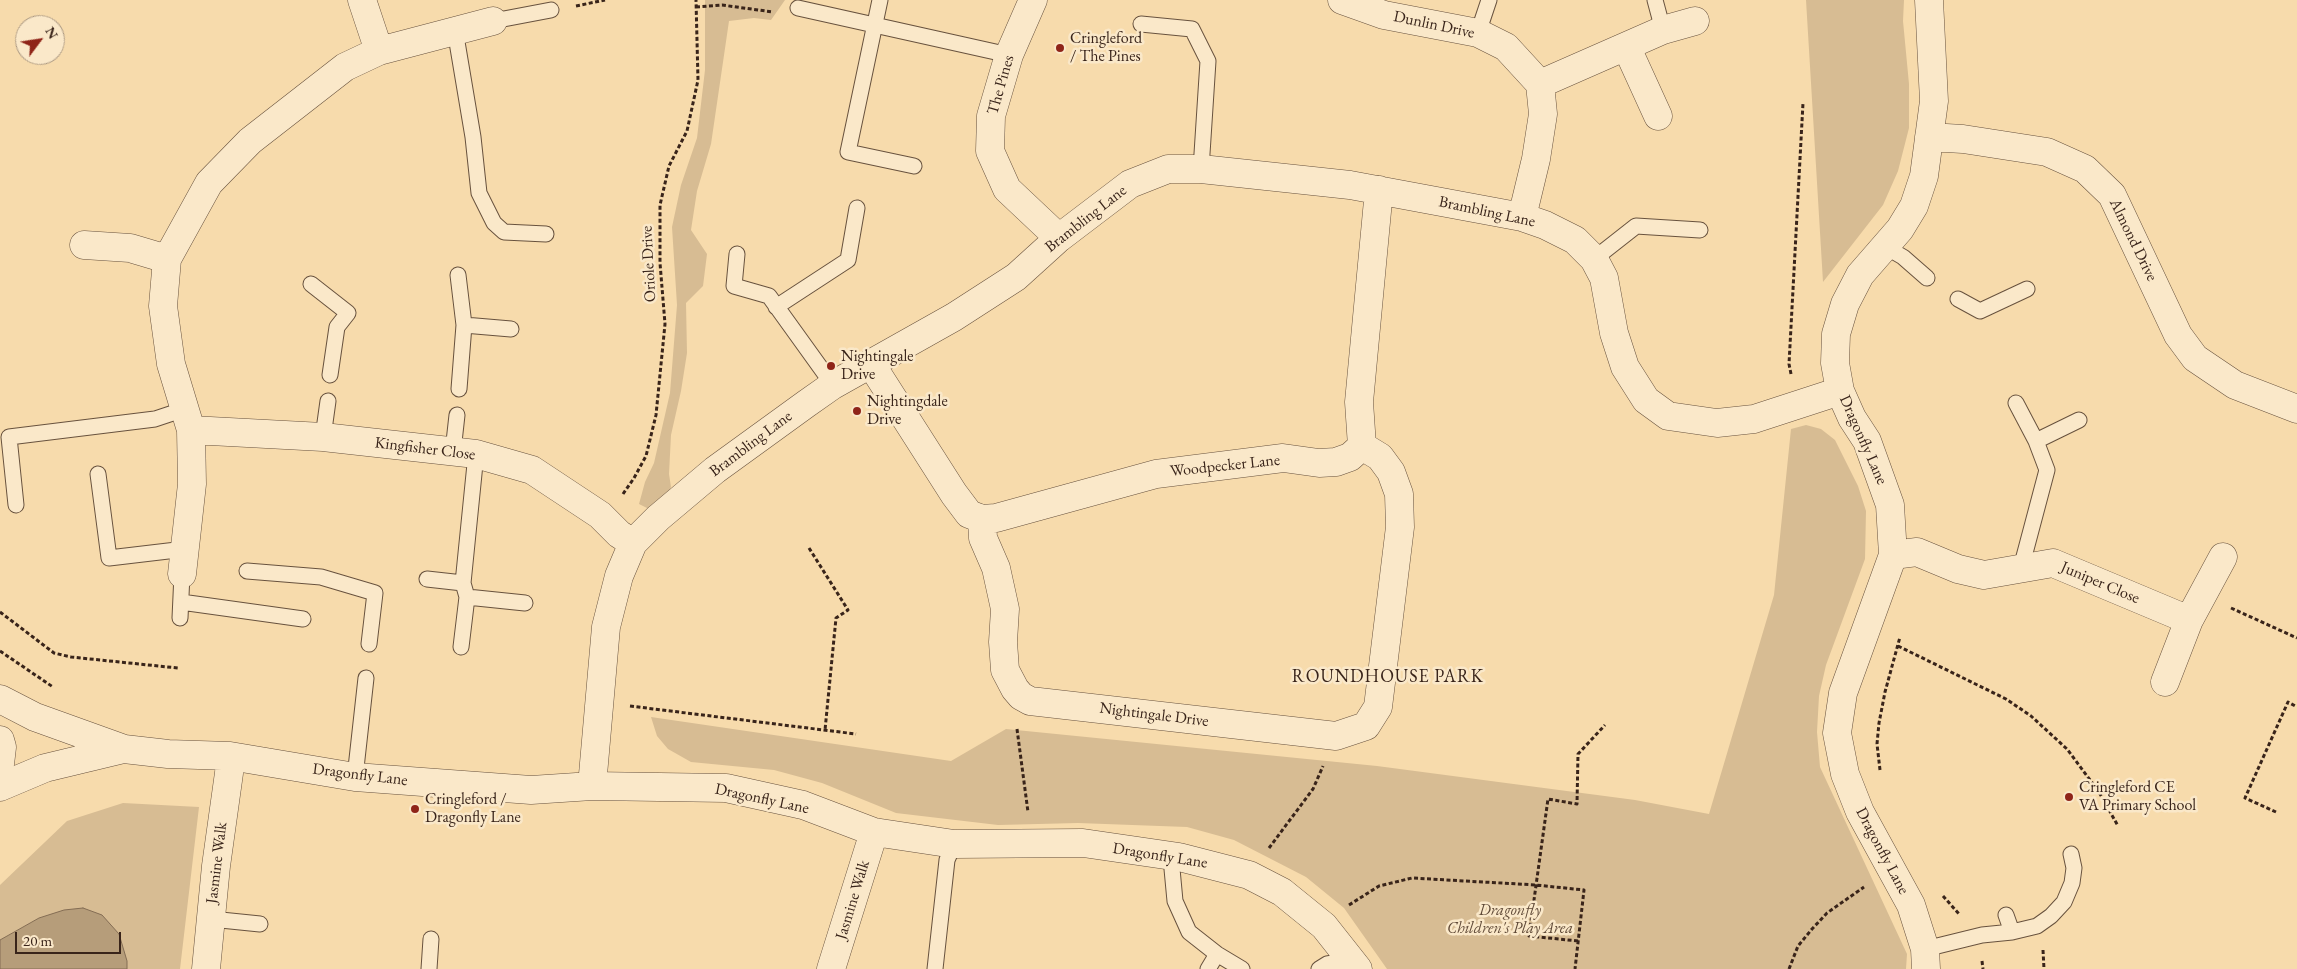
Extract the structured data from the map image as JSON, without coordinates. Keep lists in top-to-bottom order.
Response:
{
  "streets": {
    "street": [
      "Dunlin Drive",
      "The Pines",
      "Brambling Lane",
      "Almond Drive",
      "Dragonfly Lane",
      "Kingfisher Close",
      "Woodpecker Lane",
      "Juniper Close",
      "Nightingale Drive",
      "Jasmine Walk"
    ],
    "path": ["Oriole Drive"]
  },
  "crossings": [
    ["The Pines", "Brambling Lane"],
    ["Brambling Lane", "Dragonfly Lane"],
    ["Brambling Lane", "Kingfisher Close"],
    ["Almond Drive", "Dragonfly Lane"],
    ["Oriole Drive", "Kingfisher Close"],
    ["Dragonfly Lane", "Juniper Close"],
    ["Dragonfly Lane", "Jasmine Walk"],
    ["Woodpecker Lane", "Nightingale Drive"]
  ],
  "districts": ["ROUNDHOUSE PARK"],
  "parks": ["Dragonfly Children's Play Area"],
  "places": [
    "Cringleford / The Pines",
    "Nightingale Drive",
    "Nightingdale Drive",
    "Cringleford CE VA Primary School",
    "Cringleford / Dragonfly Lane"
  ],
  "scale_bar": "20 m",
  "north": "top right"
}
